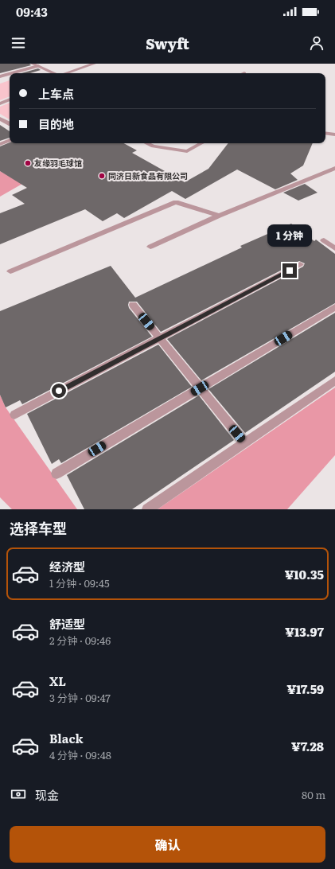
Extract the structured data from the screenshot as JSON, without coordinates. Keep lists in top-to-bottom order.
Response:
{
  "places": ["友缘羽毛球馆", "同济日新食品有限公司"],
  "page": {
    "status": "09:43",
    "header": "Swyft",
    "banner": ["上车点", "目的地"],
    "bubble": "1 分钟",
    "heading": "选择车型",
    "list": [
      {
        "name": "经济型",
        "note": "1 分钟 · 09:45",
        "value": "¥10.35"
      },
      {
        "name": "舒适型",
        "note": "2 分钟 · 09:46",
        "value": "¥13.97"
      },
      {
        "name": "XL",
        "note": "3 分钟 · 09:47",
        "value": "¥17.59"
      },
      {
        "name": "Black",
        "note": "4 分钟 · 09:48",
        "value": "¥7.28"
      }
    ],
    "pay": ["现金", "80 m"],
    "buttons": "确认"
  }
}
